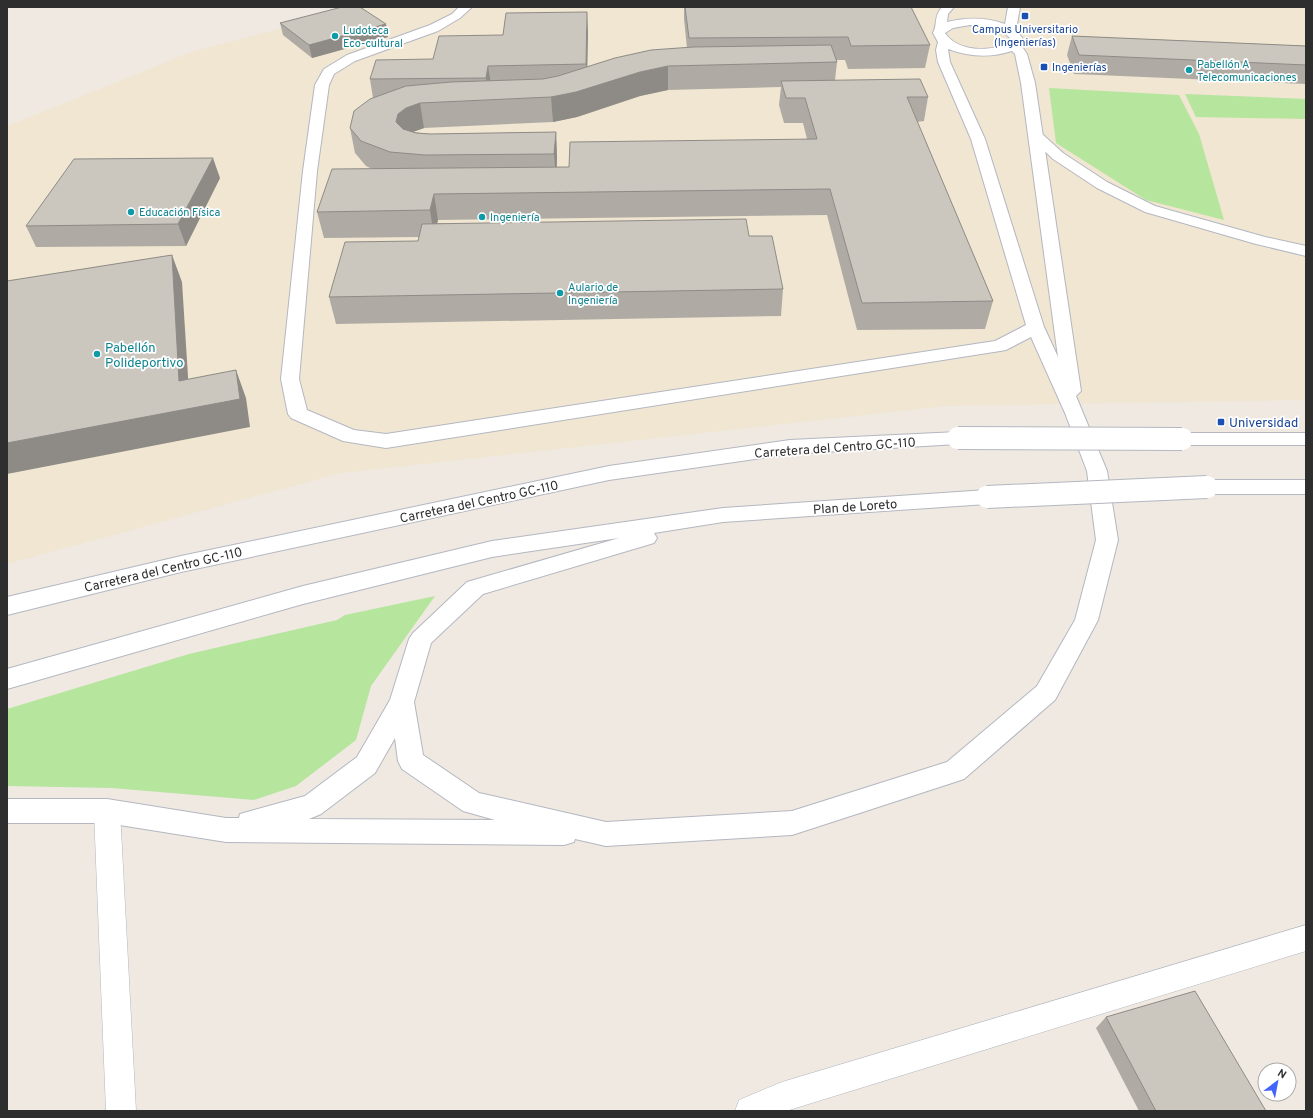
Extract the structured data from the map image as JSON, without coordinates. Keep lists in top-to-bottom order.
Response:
{
  "streets": {
    "street": ["Carretera del Centro GC-110", "Plan de Loreto"]
  },
  "places": {
    "transit": ["Campus Universitario (Ingenierías)", "Ingenierías", "Universidad"],
    "other": [
      "Ludoteca Eco-cultural",
      "Pabellón A Telecomunicaciones",
      "Educación Física",
      "Ingeniería",
      "Aulario de Ingeniería",
      "Pabellón Polideportivo"
    ]
  },
  "north": "top right"
}
